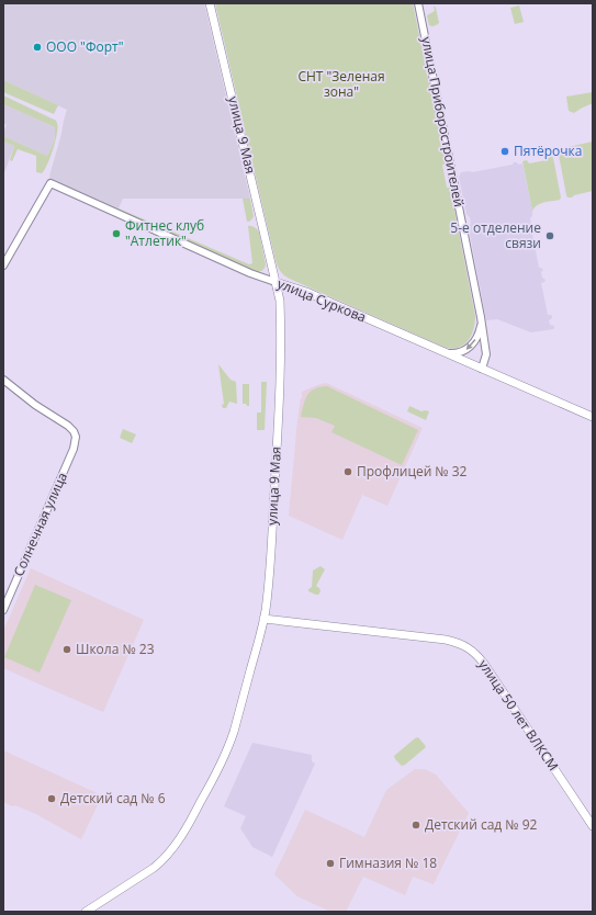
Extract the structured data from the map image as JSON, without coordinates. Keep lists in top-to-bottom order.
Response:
{
  "streets": {
    "main road": ["улица 9 Мая", "улица Суркова", "улица 50 лет ВЛКСМ"],
    "street": ["улица Приборостроителей", "Солнечная улица"]
  },
  "crossings": [
    ["улица Приборостроителей", "улица Суркова"],
    ["улица 9 Мая", "улица Суркова"],
    ["улица 9 Мая", "улица 50 лет ВЛКСМ"]
  ],
  "parks": ["СНТ \"Зеленая зона\""],
  "places": [
    "ООО \"Форт\"",
    "Пятёрочка",
    "Фитнес клуб \"Атлетик\"",
    "5-е отделение связи",
    "Профлицей № 32",
    "Школа № 23",
    "Детский сад № 6",
    "Детский сад № 92",
    "Гимназия № 18"
  ]
}
